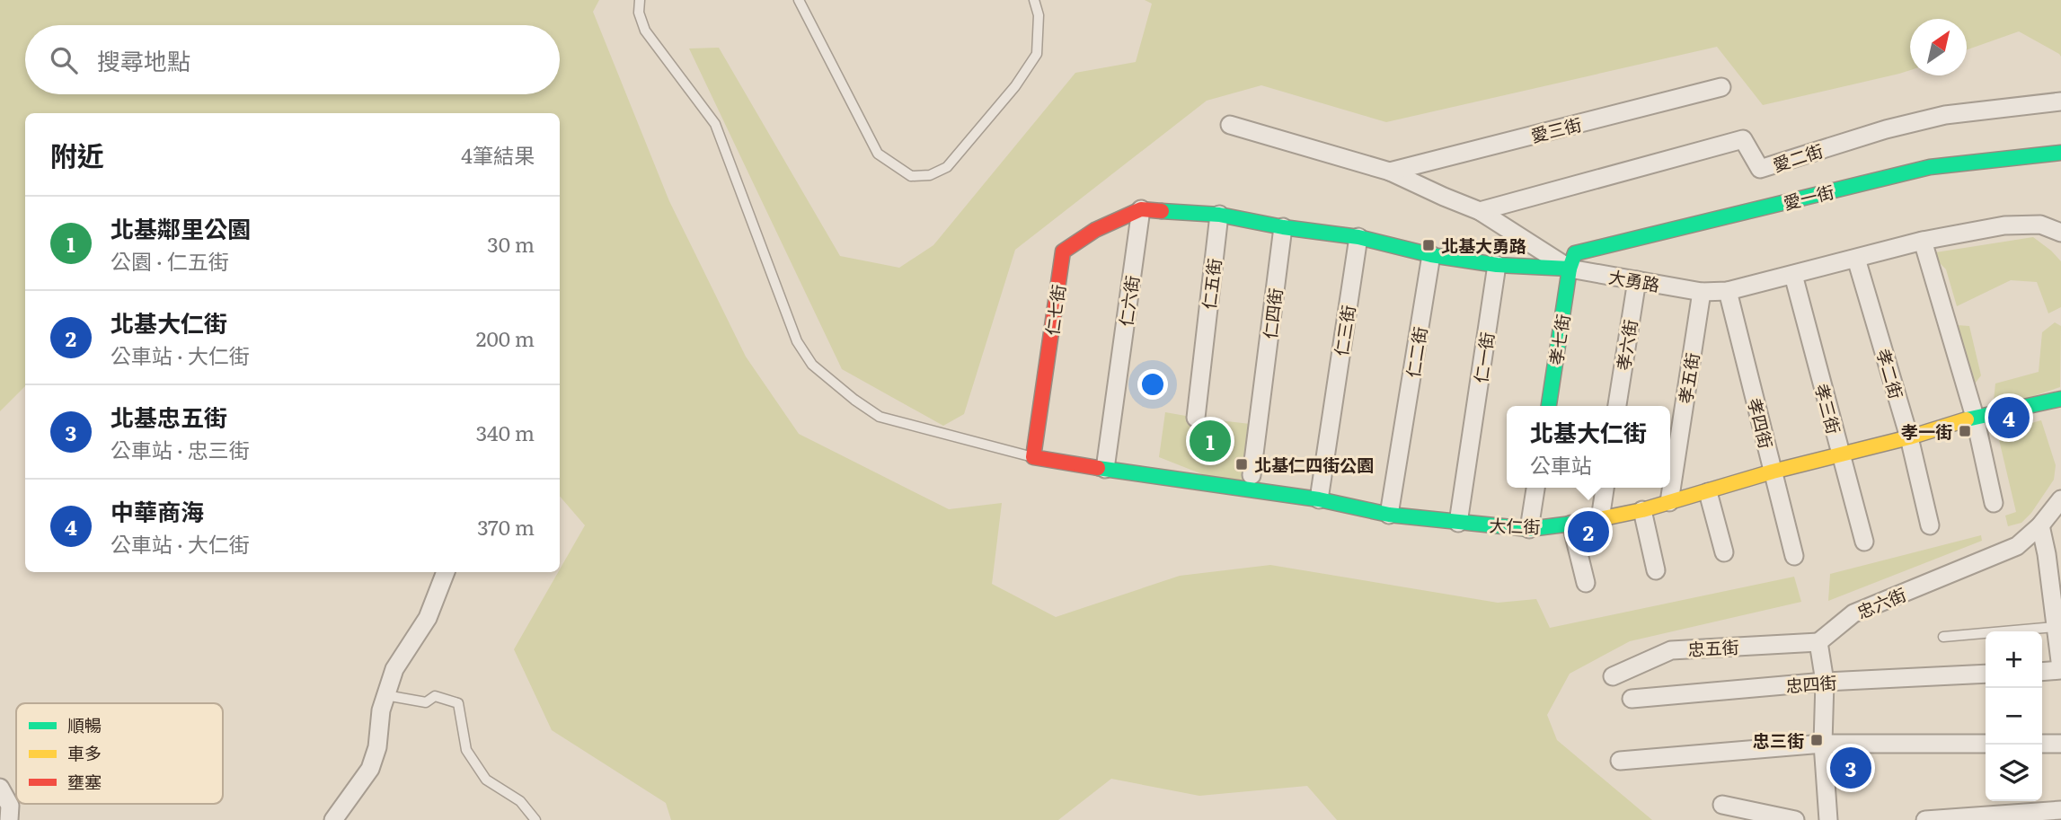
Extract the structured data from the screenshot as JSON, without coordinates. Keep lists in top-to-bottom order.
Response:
{
  "streets": {
    "street": [
      "愛三街",
      "愛二街",
      "愛一街",
      "大勇路",
      "仁五街",
      "仁六街",
      "仁七街",
      "仁四街",
      "仁三街",
      "孝七街",
      "孝六街",
      "仁二街",
      "仁一街",
      "孝二街",
      "孝五街",
      "孝三街",
      "孝四街",
      "大仁街",
      "忠六街",
      "忠五街",
      "忠四街"
    ]
  },
  "crossings": [
    ["愛三街", "大勇路"],
    ["愛二街", "大勇路"],
    ["愛一街", "大勇路"],
    ["愛一街", "孝七街"],
    ["大勇路", "孝七街"],
    ["大勇路", "孝六街"],
    ["大勇路", "孝二街"],
    ["大勇路", "孝五街"],
    ["大勇路", "孝三街"],
    ["大勇路", "孝四街"],
    ["仁六街", "仁七街"],
    ["仁六街", "大仁街"],
    ["仁七街", "大仁街"],
    ["仁三街", "大仁街"],
    ["仁二街", "大仁街"],
    ["仁一街", "大仁街"],
    ["孝二街", "大仁街"],
    ["孝五街", "大仁街"],
    ["孝三街", "大仁街"],
    ["孝四街", "大仁街"],
    ["忠六街", "忠五街"]
  ],
  "places": {
    "transit": [
      "北基大勇路",
      "孝一街",
      "北基仁四街公園",
      "忠三街"
    ]
  },
  "legend": ["順暢", "車多", "壅塞"],
  "north": "top right",
  "page": {
    "search": "搜尋地點",
    "heading": ["附近", "4筆結果"],
    "list": [
      {
        "mark": "1",
        "name": "北基鄰里公園",
        "note": "公園 · 仁五街",
        "value": "30 m"
      },
      {
        "mark": "2",
        "name": "北基大仁街",
        "note": "公車站 · 大仁街",
        "value": "200 m"
      },
      {
        "mark": "3",
        "name": "北基忠五街",
        "note": "公車站 · 忠三街",
        "value": "340 m"
      },
      {
        "mark": "4",
        "name": "中華商海",
        "note": "公車站 · 大仁街",
        "value": "370 m"
      }
    ],
    "pins": [
      "4",
      "1",
      "2",
      "3"
    ],
    "popup": ["北基大仁街", "公車站"],
    "map_buttons": ["+", "−"]
  }
}
